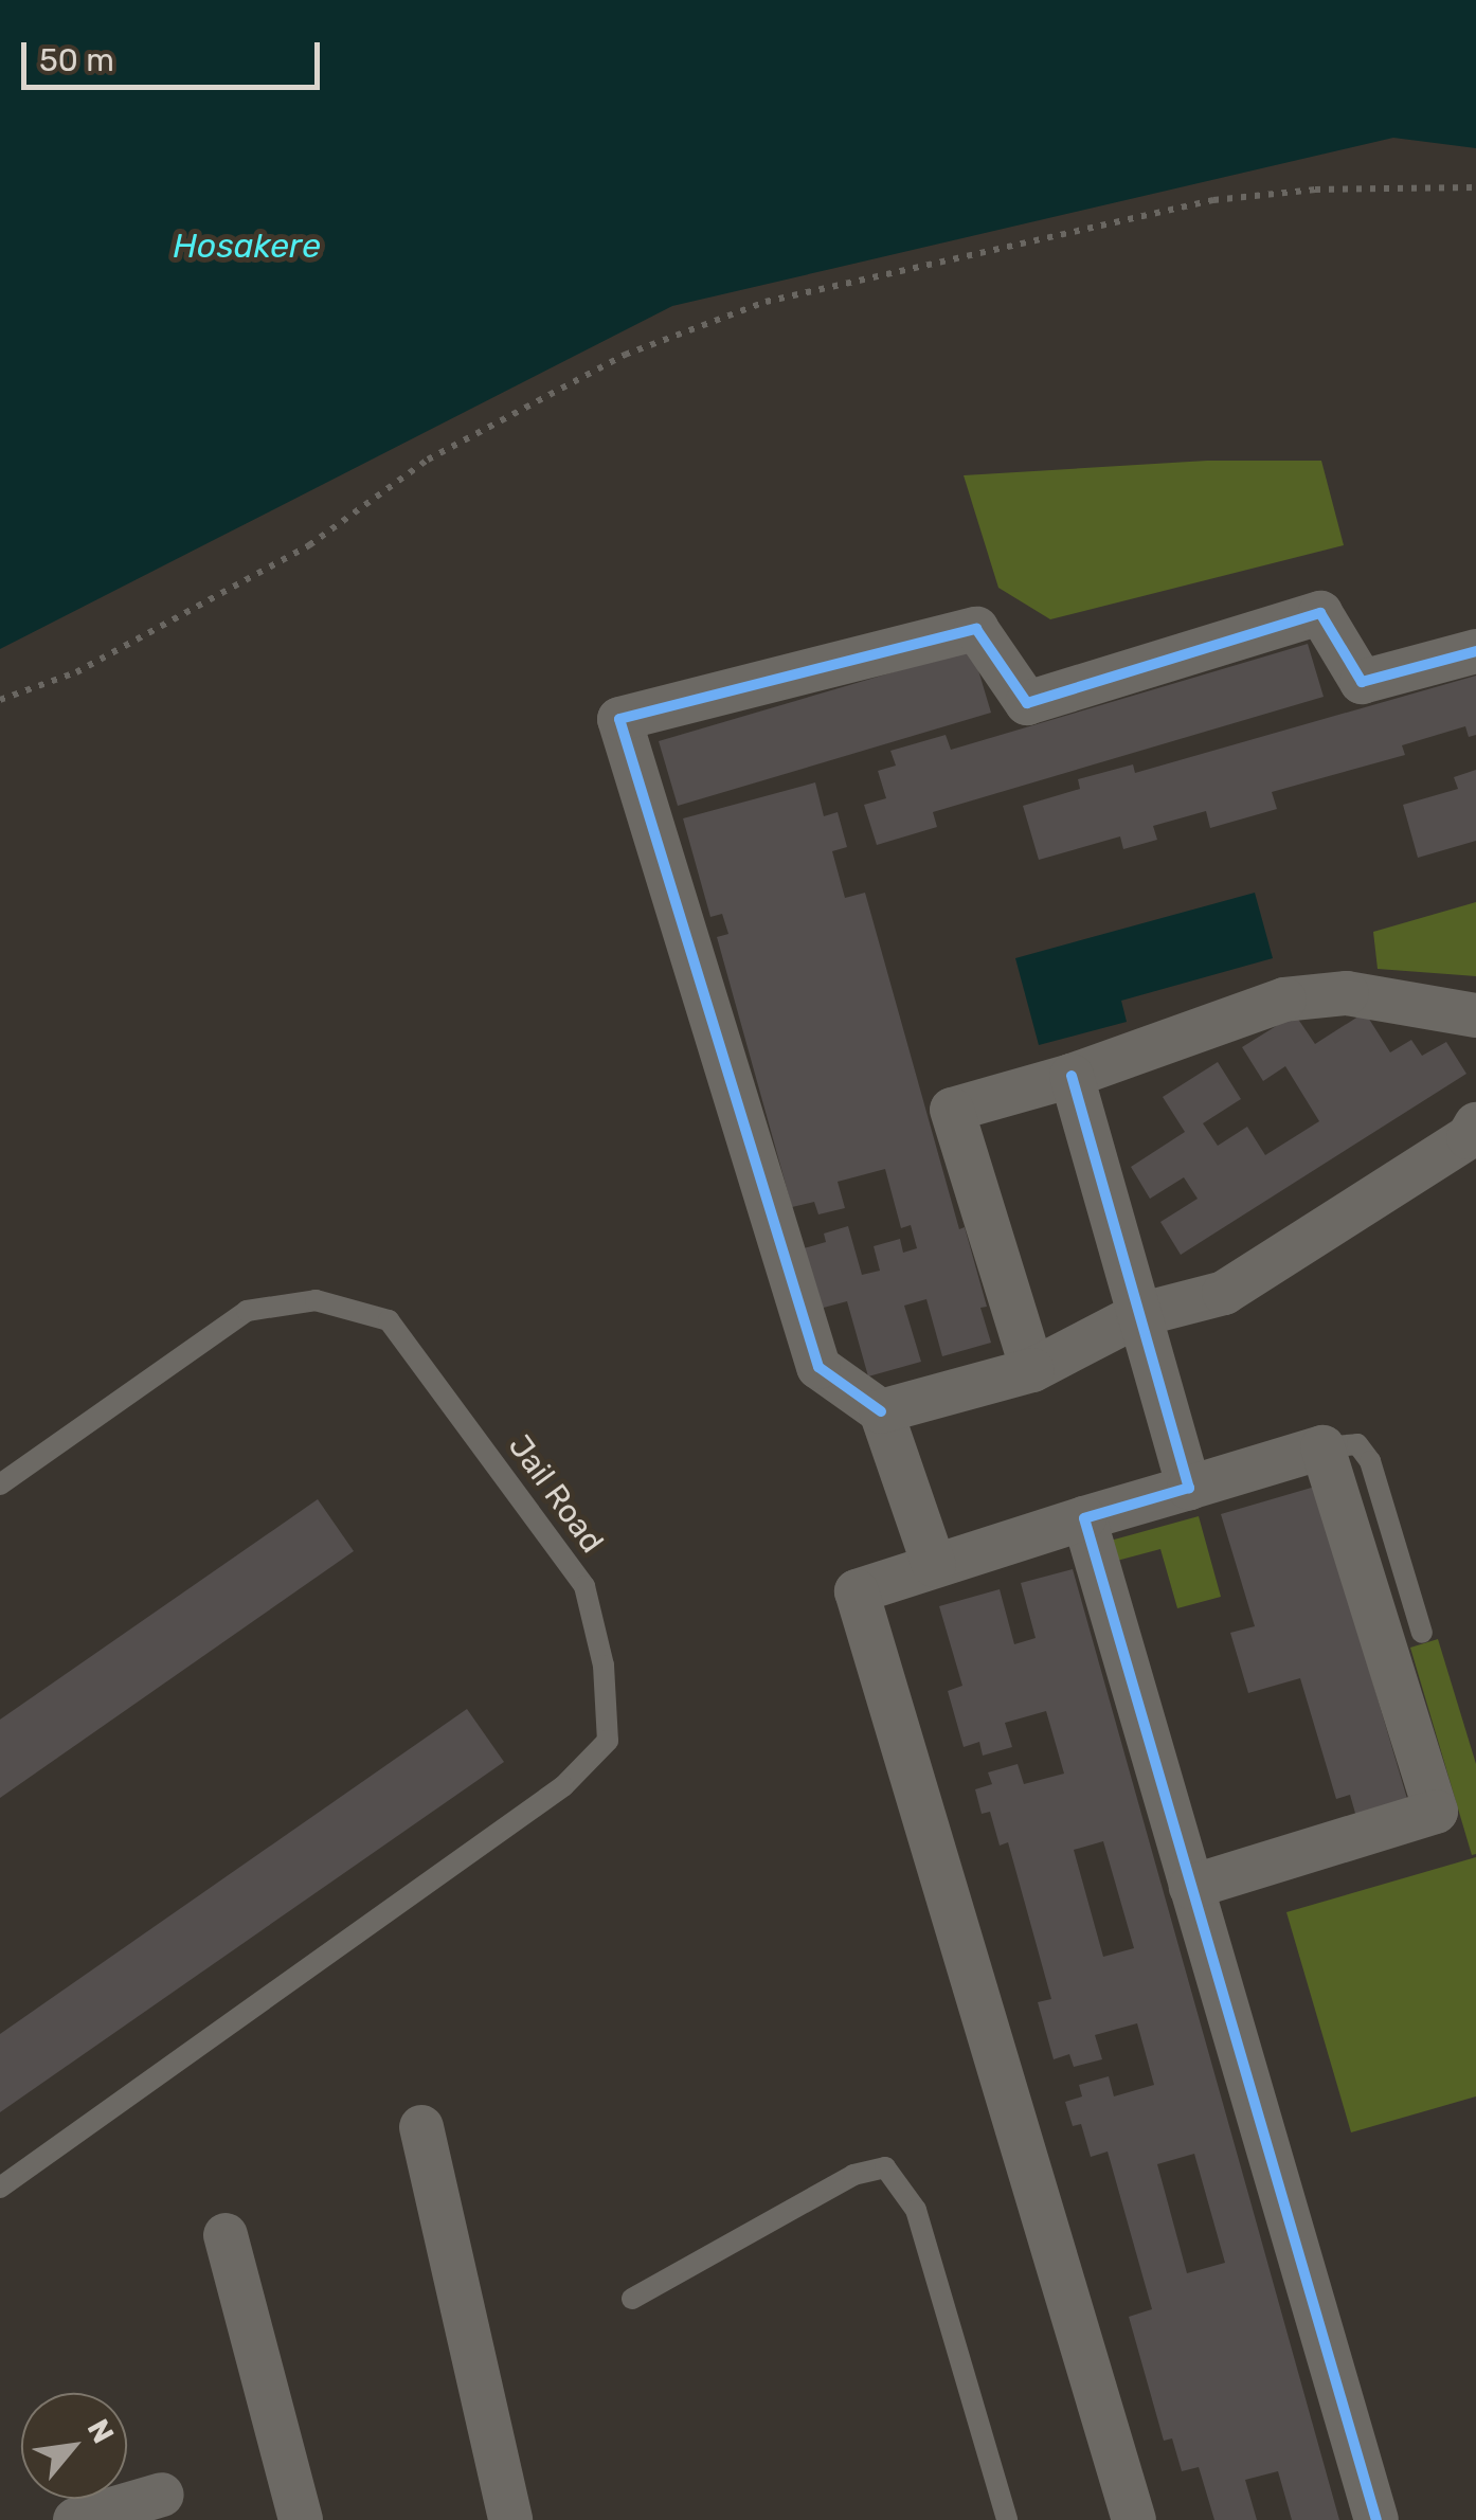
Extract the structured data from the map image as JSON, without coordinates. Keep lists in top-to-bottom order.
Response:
{
  "streets": {
    "lane": ["Jail Road"]
  },
  "water": ["Hosakere"],
  "scale_bar": "50 m",
  "north": "top right"
}
